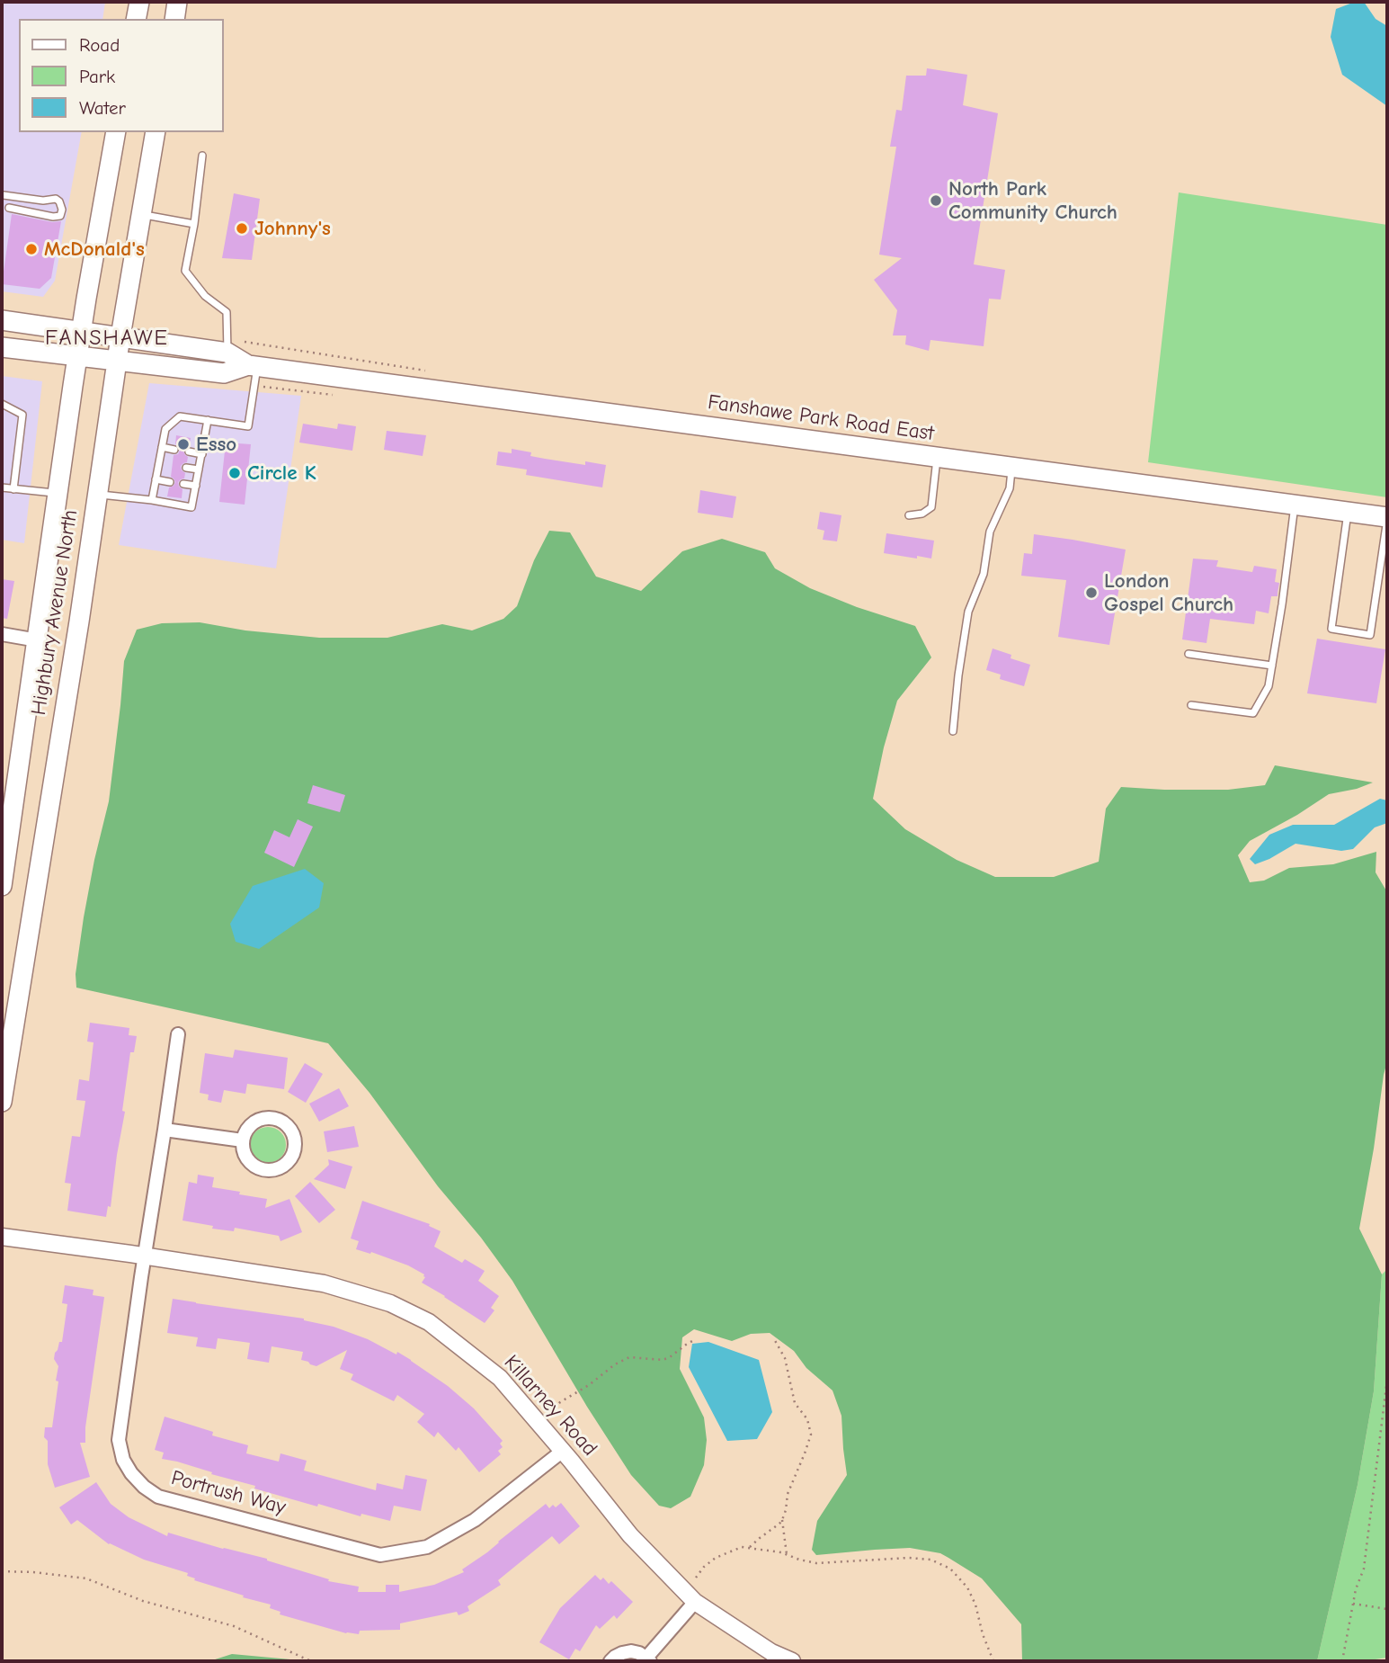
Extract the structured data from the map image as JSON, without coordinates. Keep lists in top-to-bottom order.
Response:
{
  "streets": {
    "main road": ["Fanshawe Park Road East", "Highbury Avenue North"],
    "street": ["Killarney Road", "Portrush Way"]
  },
  "crossings": [
    ["Fanshawe Park Road East", "Highbury Avenue North"],
    ["Killarney Road", "Portrush Way"]
  ],
  "districts": ["FANSHAWE"],
  "places": [
    "North Park Community Church",
    "Johnny's",
    "McDonald's",
    "Esso",
    "Circle K",
    "London Gospel Church"
  ],
  "legend": ["Road", "Park", "Water"]
}
